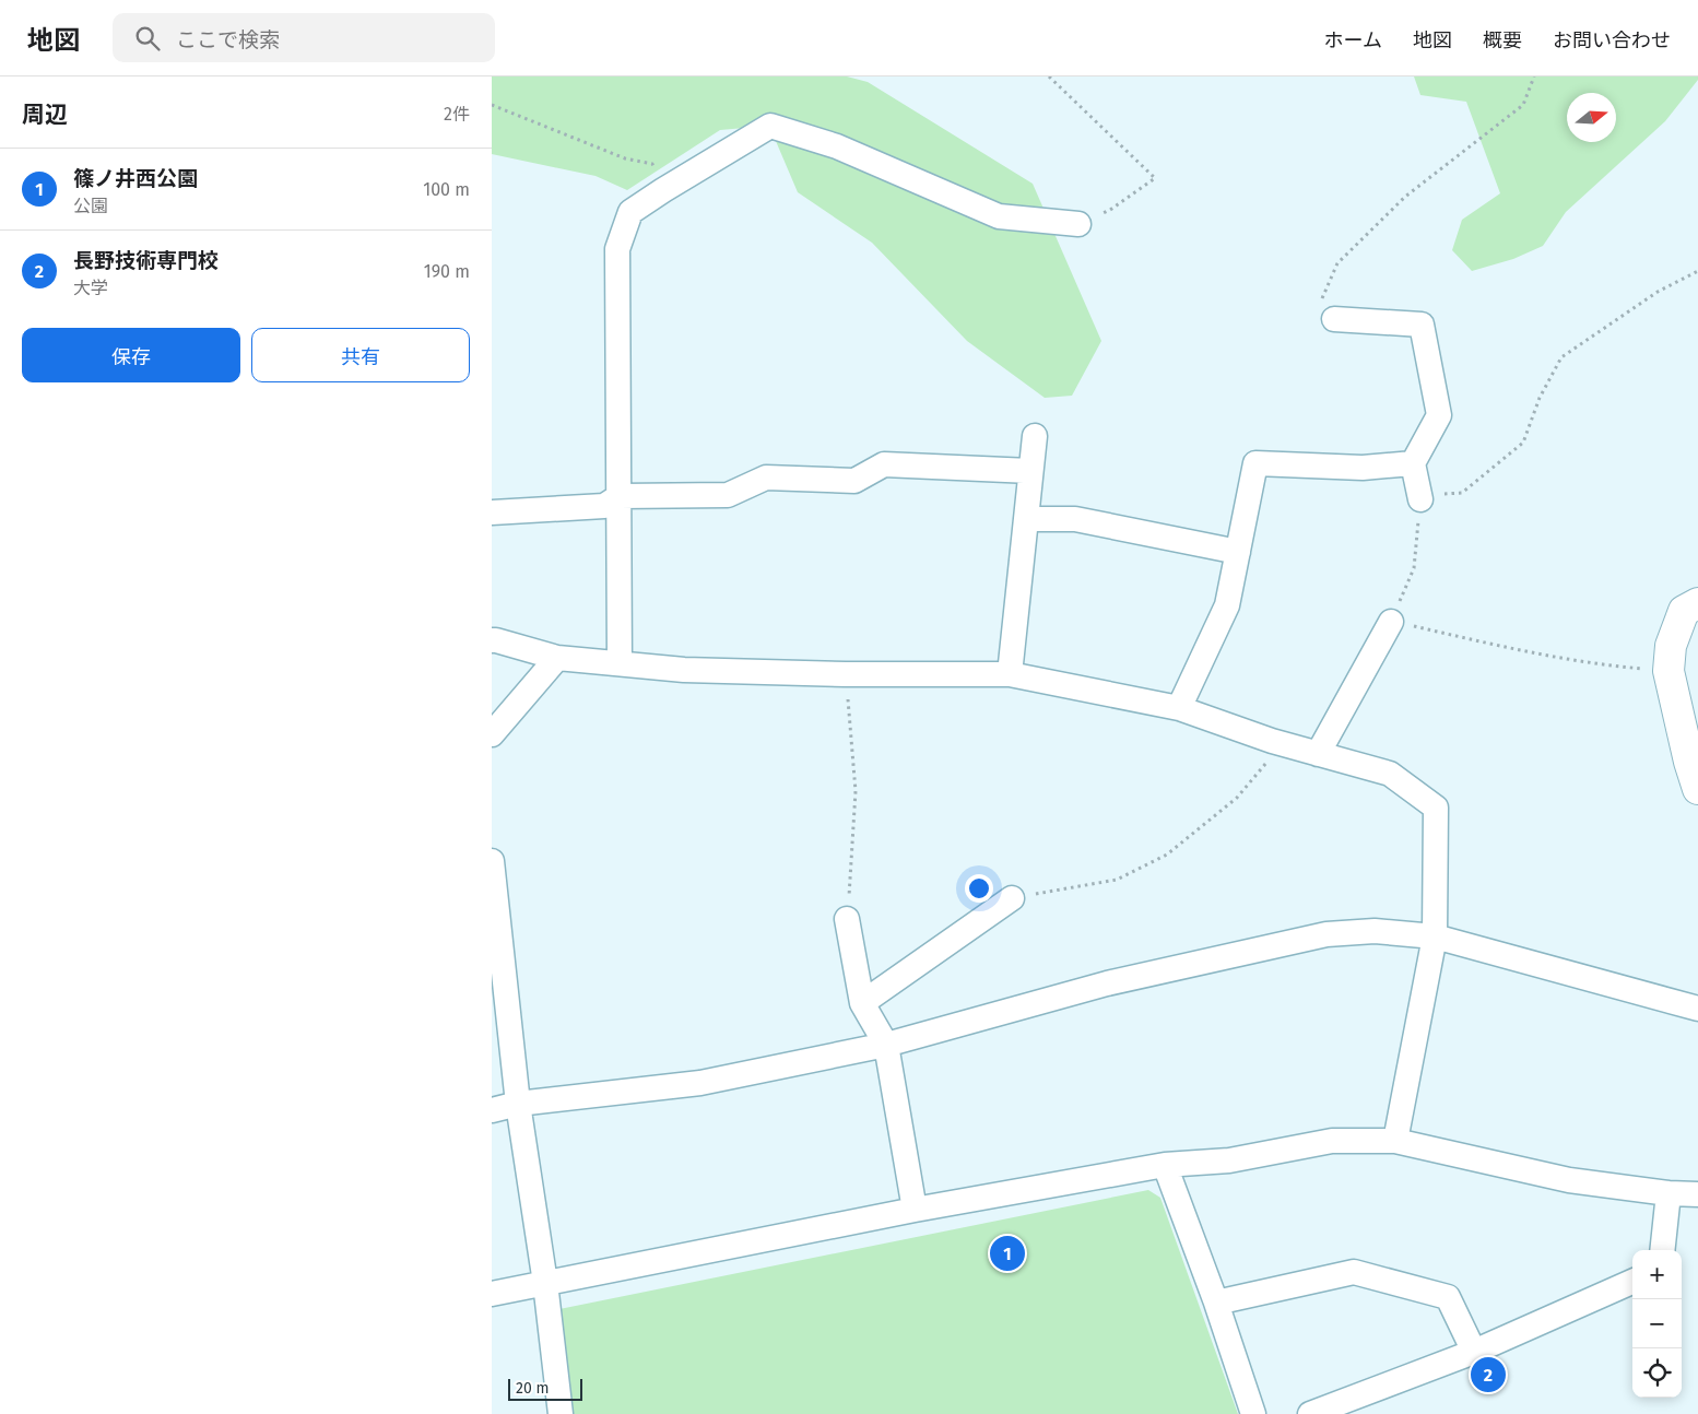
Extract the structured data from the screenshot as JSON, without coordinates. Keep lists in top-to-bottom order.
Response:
{
  "scale_bar": "20 m",
  "north": "right",
  "page": {
    "header": "地図",
    "search": "ここで検索",
    "nav": [
      "ホーム",
      "地図",
      "概要",
      "お問い合わせ"
    ],
    "heading": ["周辺", "2件"],
    "list": [
      {
        "mark": "1",
        "name": "篠ノ井西公園",
        "note": "公園",
        "value": "100 m"
      },
      {
        "mark": "2",
        "name": "長野技術専門校",
        "note": "大学",
        "value": "190 m"
      }
    ],
    "buttons": ["保存", "共有"],
    "pins": ["1", "2"],
    "map_buttons": ["+", "−"],
    "scale": "20 m"
  }
}
